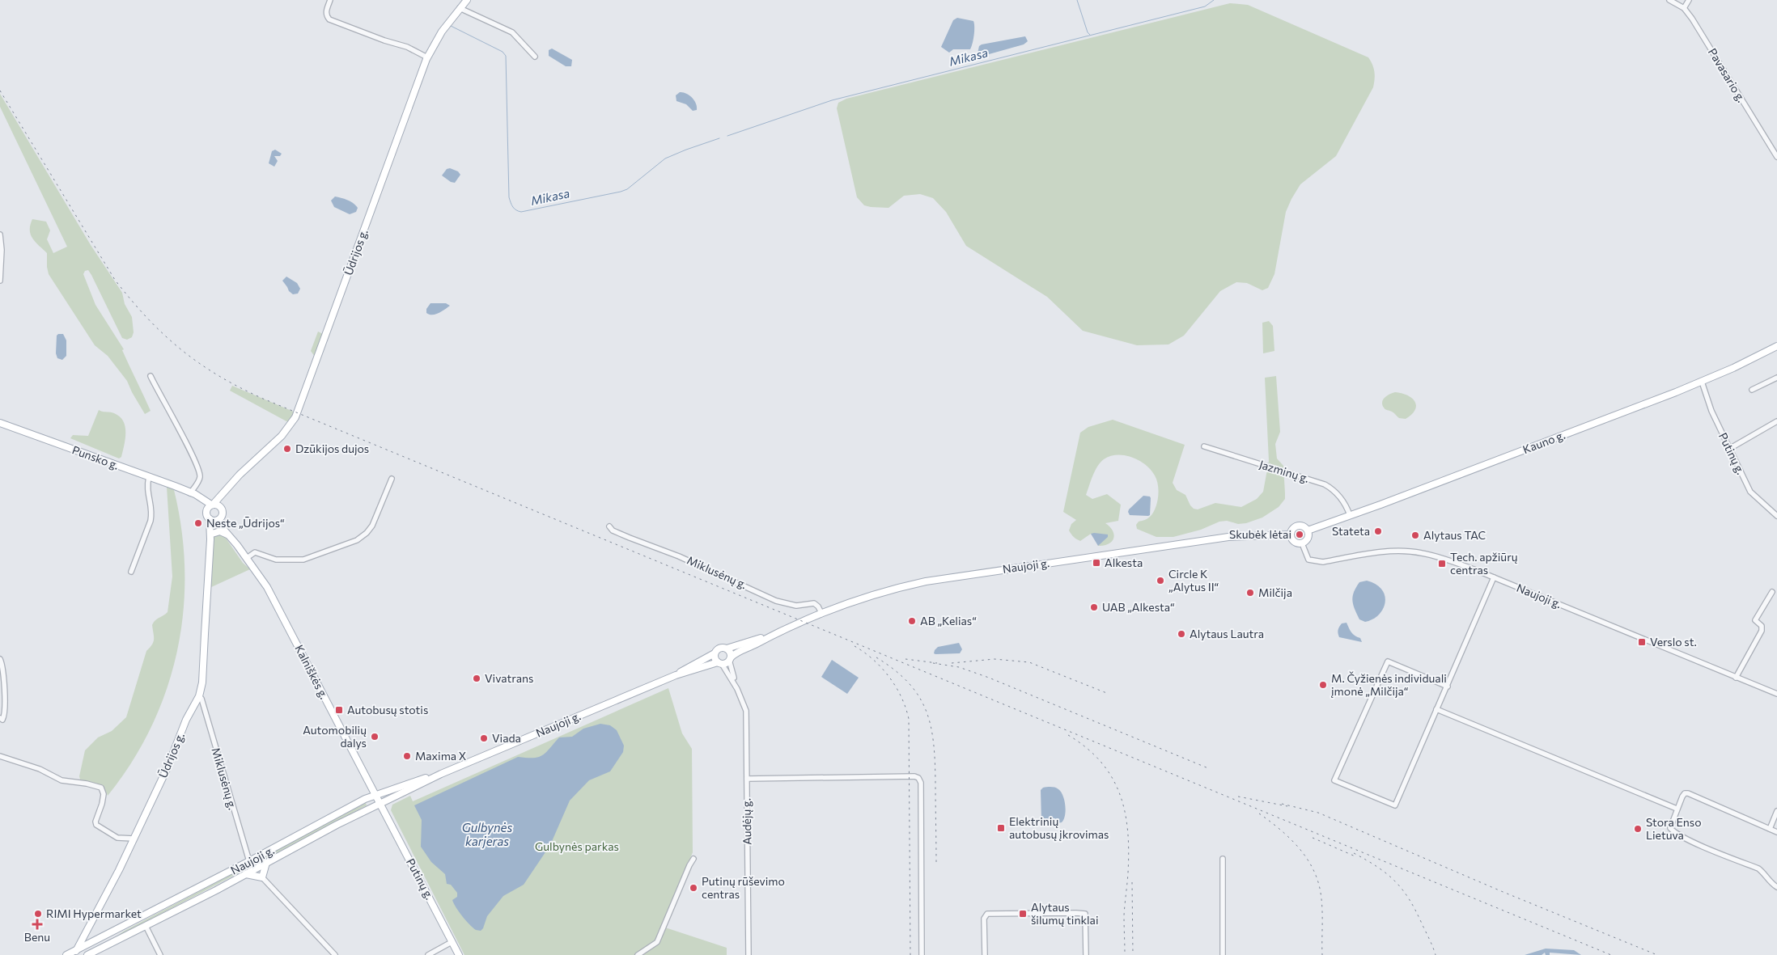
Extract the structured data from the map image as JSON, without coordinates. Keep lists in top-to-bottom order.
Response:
{
  "streets": {
    "main road": [
      "Ūdrijos g.",
      "Kauno g.",
      "Putinų g.",
      "Punsko g.",
      "Naujoji g.",
      "Kalniškės g."
    ],
    "street": [
      "Pavasario g.",
      "Jazminų g.",
      "Miklusėnų g.",
      "Audėjų g."
    ]
  },
  "crossings": [
    ["Ūdrijos g.", "Punsko g."],
    ["Ūdrijos g.", "Naujoji g."],
    ["Ūdrijos g.", "Miklusėnų g."],
    ["Ūdrijos g.", "Kalniškės g."],
    ["Kauno g.", "Putinų g."],
    ["Kauno g.", "Jazminų g."],
    ["Kauno g.", "Naujoji g."],
    ["Putinų g.", "Naujoji g."],
    ["Putinų g.", "Kalniškės g."],
    ["Punsko g.", "Kalniškės g."],
    ["Naujoji g.", "Miklusėnų g."],
    ["Naujoji g.", "Kalniškės g."],
    ["Naujoji g.", "Audėjų g."]
  ],
  "water": ["Mikasa", "Gulbynės karjeras"],
  "parks": ["Gulbynės parkas"],
  "places": {
    "other": [
      "Dzūkijos dujos",
      "Neste „Ūdrijos“",
      "Stateta",
      "Skubėk lėtai",
      "Alytaus TAC",
      "Circle K „Alytus II“",
      "Milčija",
      "UAB „Alkesta“",
      "AB „Kelias“",
      "Alytaus Lautra",
      "Vivatrans",
      "M. Čyžienės individuali įmonė „Milčija“",
      "Automobilių dalys",
      "Viada",
      "Maxima X",
      "Stora Enso Lietuva",
      "Putinų rūševimo centras",
      "RIMI Hypermarket"
    ],
    "transit": [
      "Alkesta",
      "Tech. apžiūrų centras",
      "Verslo st.",
      "Autobusų stotis",
      "Elektrinių autobusų įkrovimas",
      "Alytaus šilumų tinklai"
    ],
    "health": ["Benu"]
  }
}
